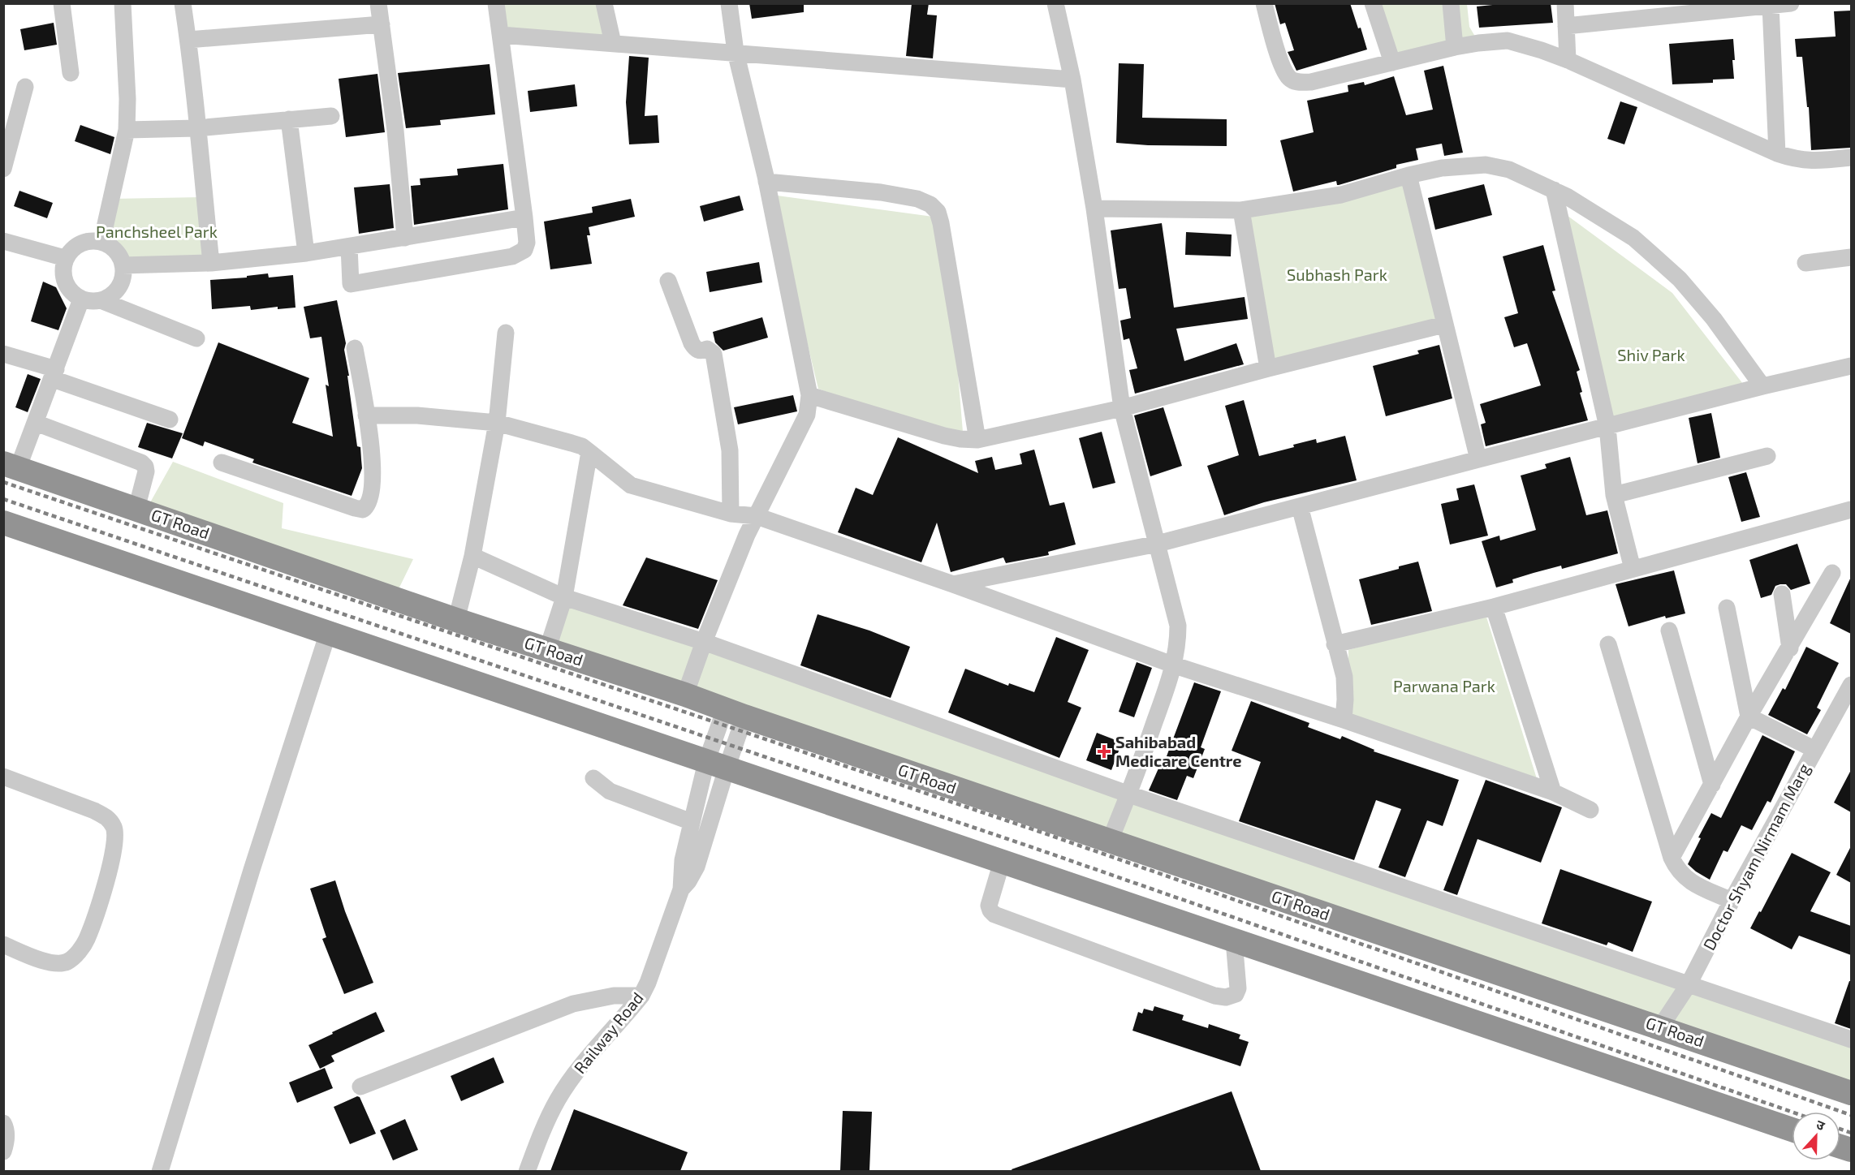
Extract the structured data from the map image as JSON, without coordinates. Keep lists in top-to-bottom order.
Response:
{
  "streets": {
    "highway": ["GT Road"],
    "street": ["Doctor Shyam Nirmam Marg", "Railway Road"]
  },
  "crossings": [
    ["GT Road", "Doctor Shyam Nirmam Marg"],
    ["GT Road", "Railway Road"]
  ],
  "parks": [
    "Panchsheel Park",
    "Subhash Park",
    "Shiv Park",
    "Parwana Park"
  ],
  "places": {
    "health": ["Sahibabad Medicare Centre"]
  },
  "north": "top"
}
